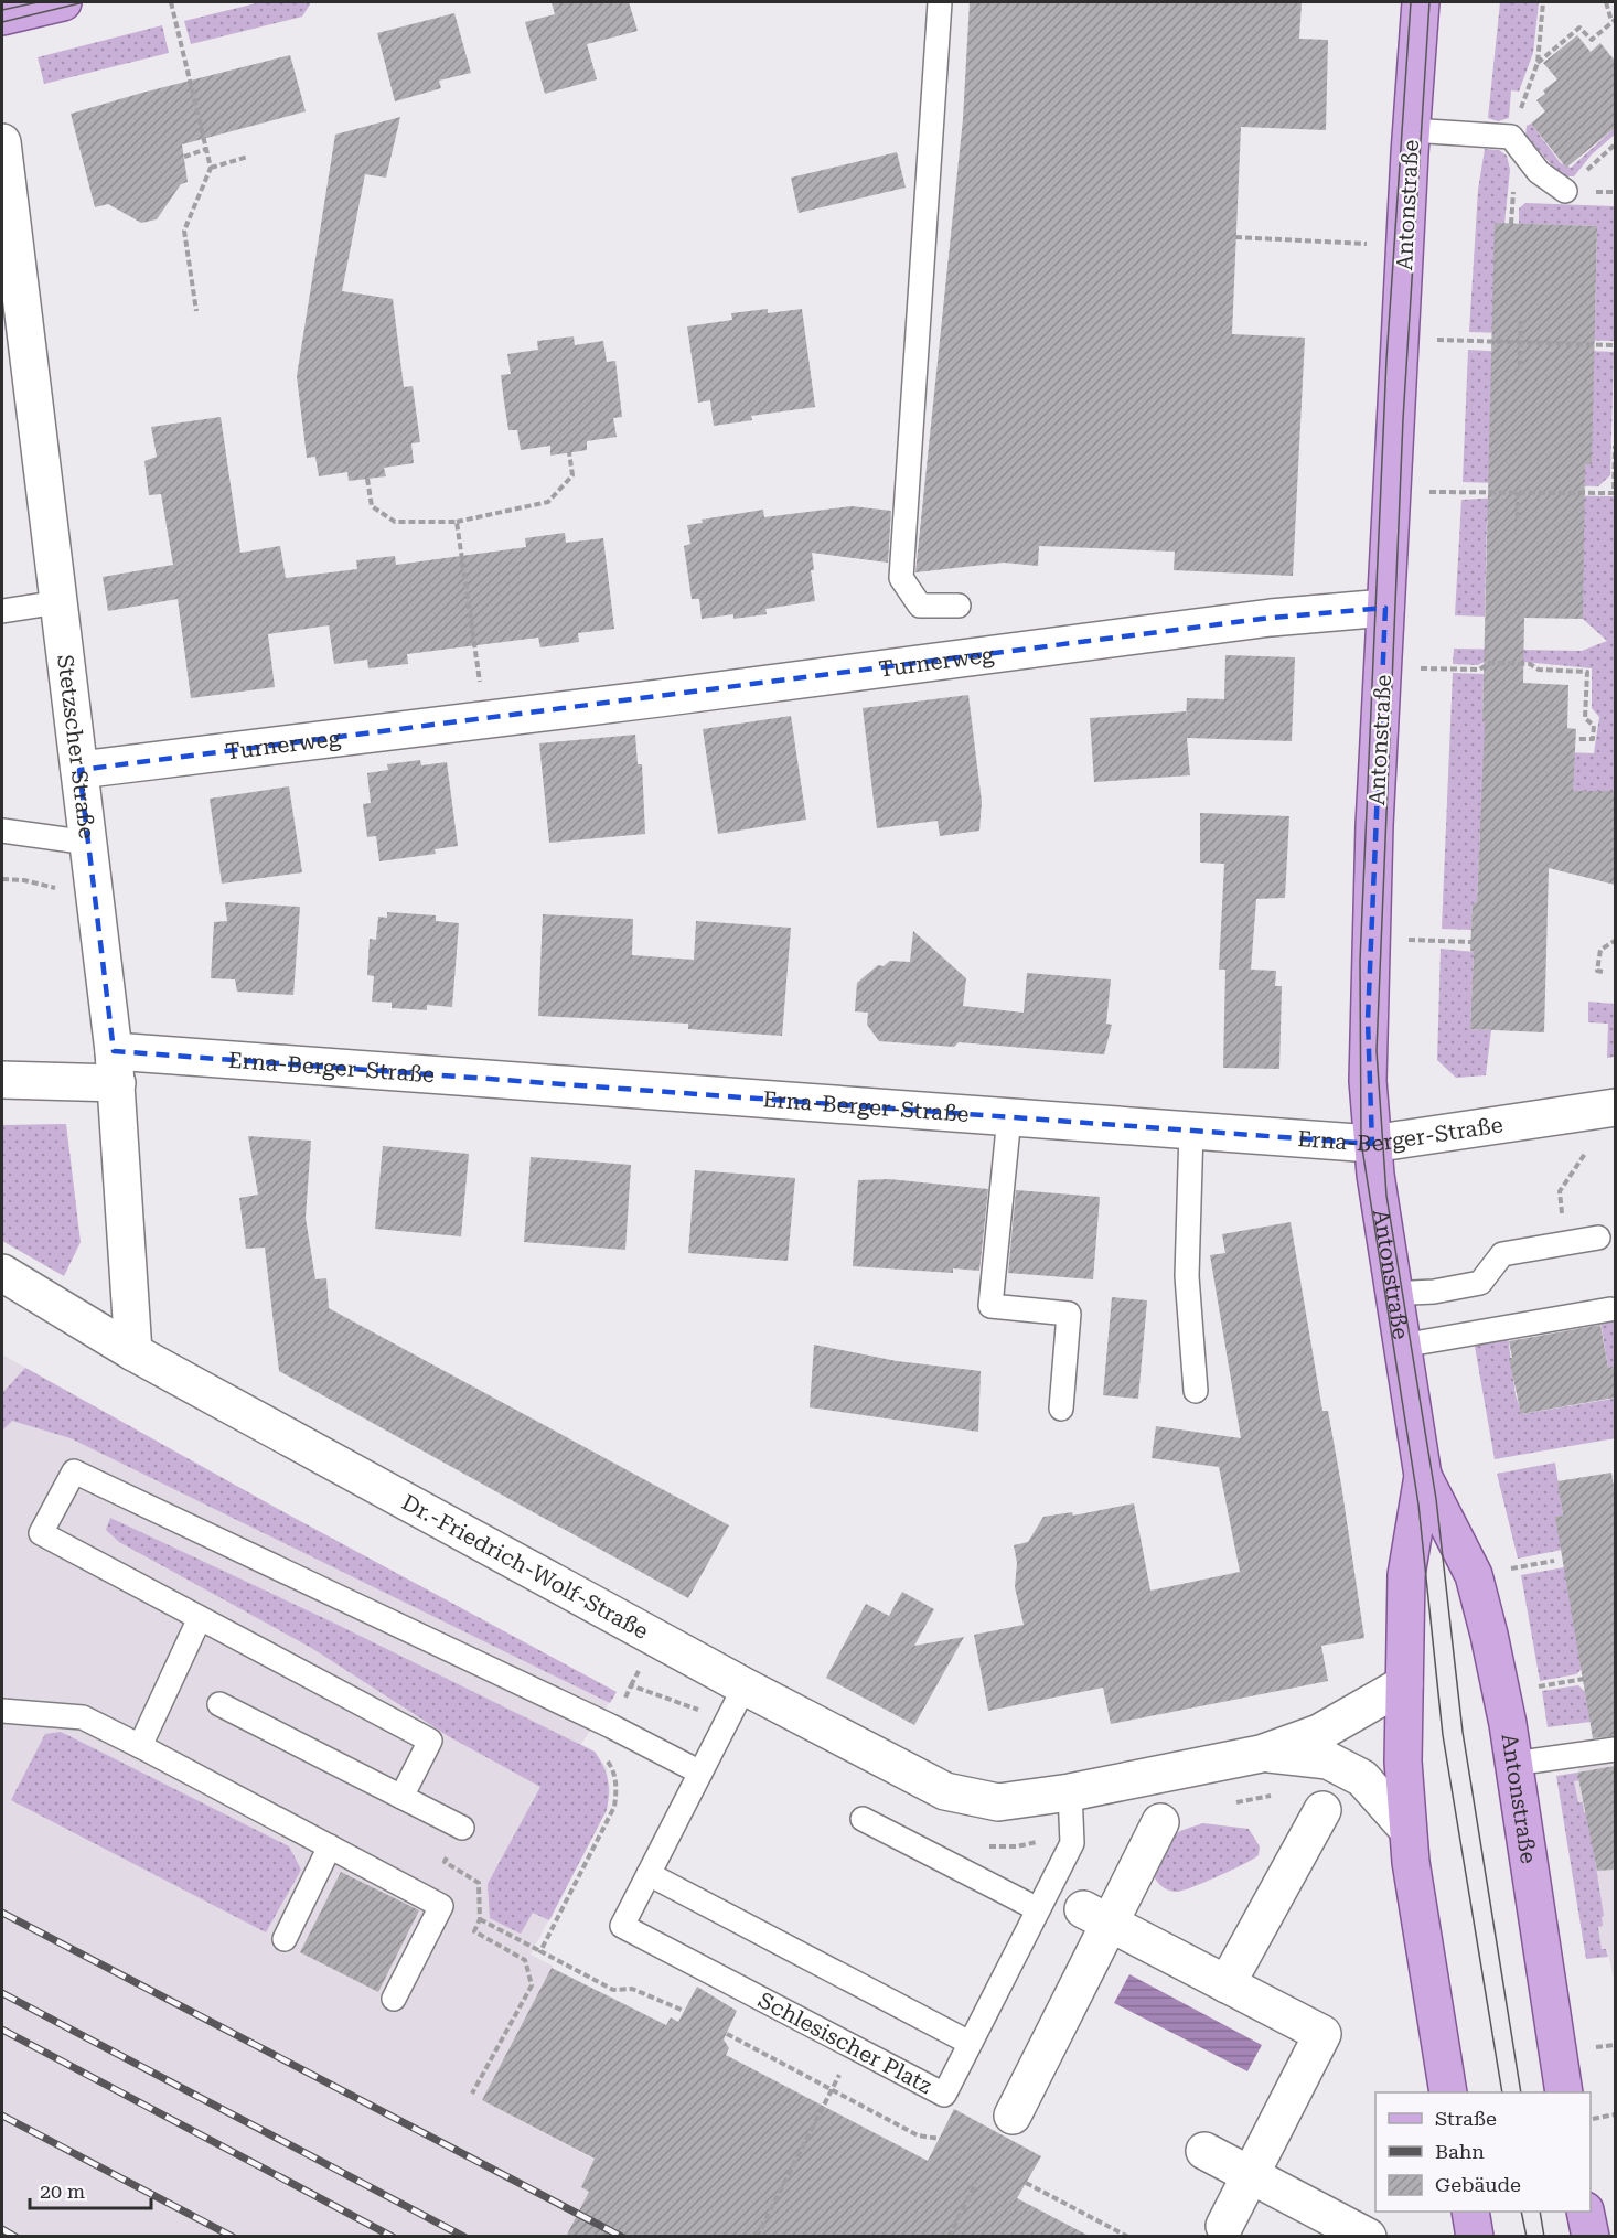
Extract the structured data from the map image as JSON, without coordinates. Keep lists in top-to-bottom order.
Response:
{
  "streets": {
    "main road": ["Antonstraße"],
    "street": [
      "Turnerweg",
      "Stetzscher Straße",
      "Erna-Berger-Straße",
      "Dr.-Friedrich-Wolf-Straße"
    ],
    "lane": ["Schlesischer Platz"]
  },
  "crossings": [
    ["Antonstraße", "Turnerweg"],
    ["Antonstraße", "Erna-Berger-Straße"],
    ["Turnerweg", "Stetzscher Straße"],
    ["Stetzscher Straße", "Erna-Berger-Straße"],
    ["Stetzscher Straße", "Dr.-Friedrich-Wolf-Straße"],
    ["Dr.-Friedrich-Wolf-Straße", "Schlesischer Platz"]
  ],
  "legend": ["Straße", "Bahn", "Gebäude"],
  "scale_bar": "20 m"
}
